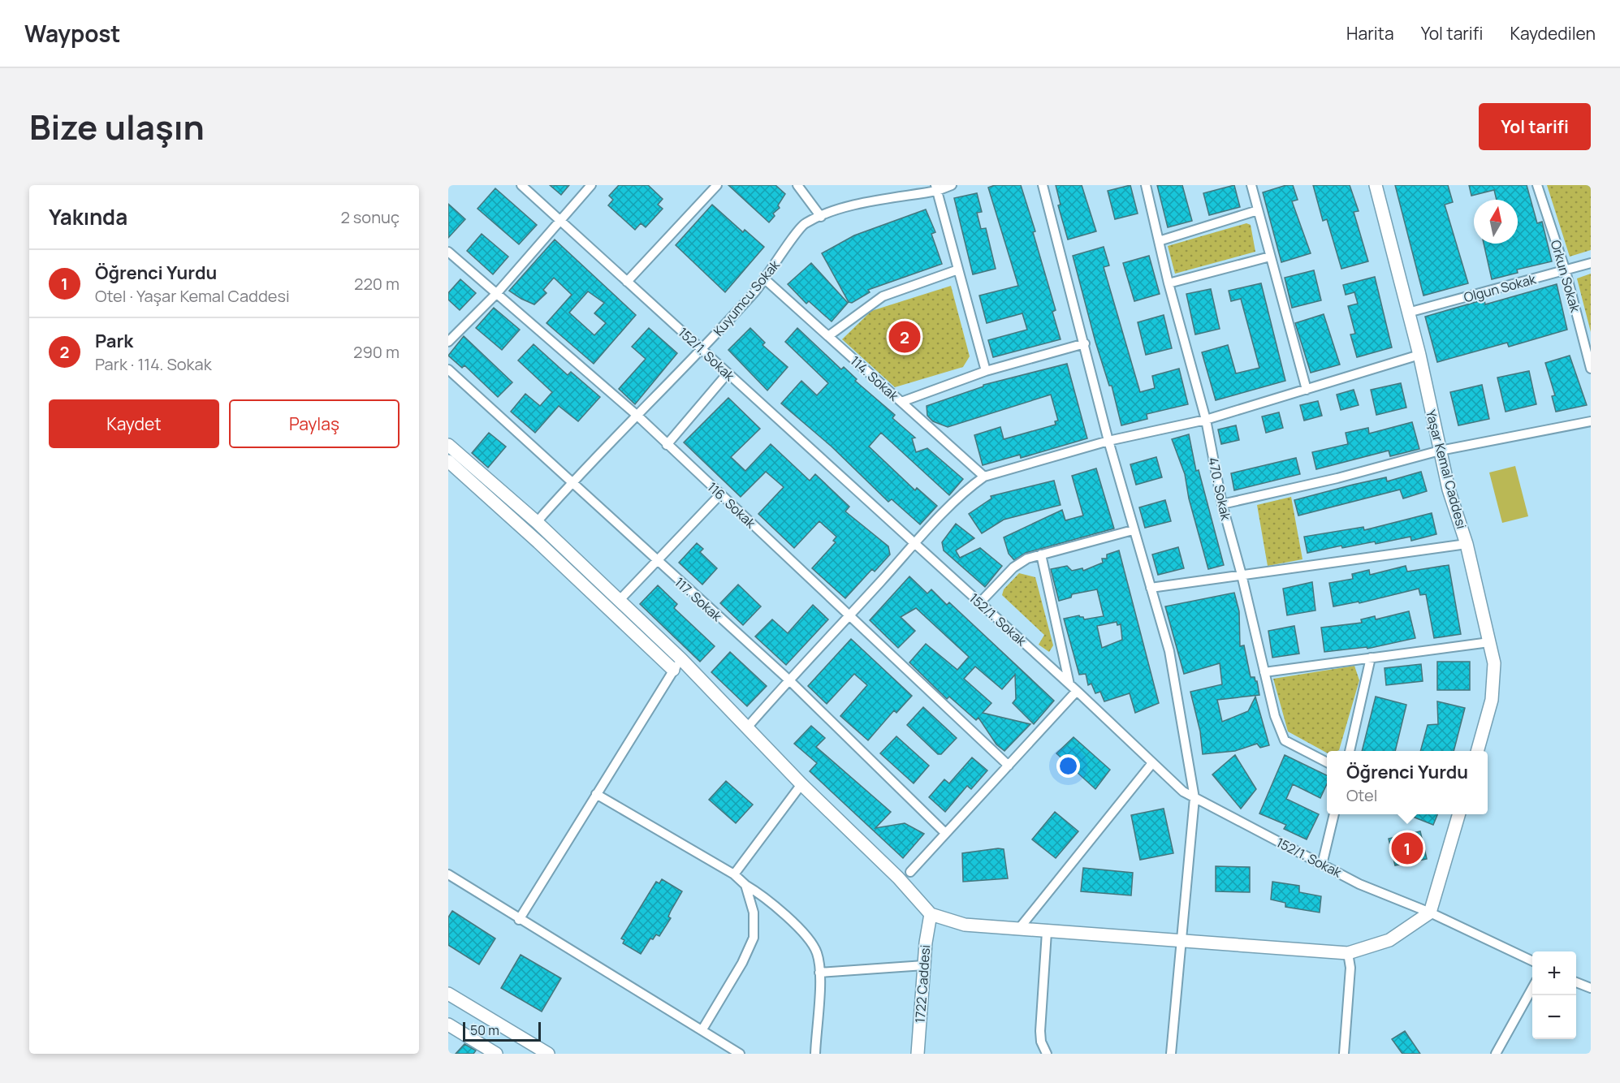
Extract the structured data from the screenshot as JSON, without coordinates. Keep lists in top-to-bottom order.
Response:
{
  "streets": {
    "street": [
      "Orkun Sokak",
      "Olgun Sokak",
      "Kuyumcu Sokak",
      "152/1. Sokak",
      "114. Sokak",
      "Yaşar Kemal Caddesi",
      "470. Sokak",
      "116. Sokak",
      "117. Sokak",
      "1722 Caddesi"
    ]
  },
  "crossings": [
    ["Orkun Sokak", "Olgun Sokak"],
    ["Olgun Sokak", "Yaşar Kemal Caddesi"],
    ["Kuyumcu Sokak", "152/1. Sokak"],
    ["Kuyumcu Sokak", "114. Sokak"],
    ["Kuyumcu Sokak", "116. Sokak"],
    ["Kuyumcu Sokak", "117. Sokak"]
  ],
  "scale_bar": "50 m",
  "north": "top",
  "page": {
    "header": "Waypost",
    "nav": ["Harita", "Yol tarifi", "Kaydedilen"],
    "title": "Bize ulaşın",
    "buttons": [
      "Yol tarifi",
      ["Kaydet", "Paylaş"]
    ],
    "heading": ["Yakında", "2 sonuç"],
    "list": [
      {
        "mark": "1",
        "name": "Öğrenci Yurdu",
        "note": "Otel · Yaşar Kemal Caddesi",
        "value": "220 m"
      },
      {
        "mark": "2",
        "name": "Park",
        "note": "Park · 114. Sokak",
        "value": "290 m"
      }
    ],
    "pins": ["2", "1"],
    "popup": ["Öğrenci Yurdu", "Otel"],
    "map_buttons": ["+", "−"],
    "scale": "50 m"
  }
}
